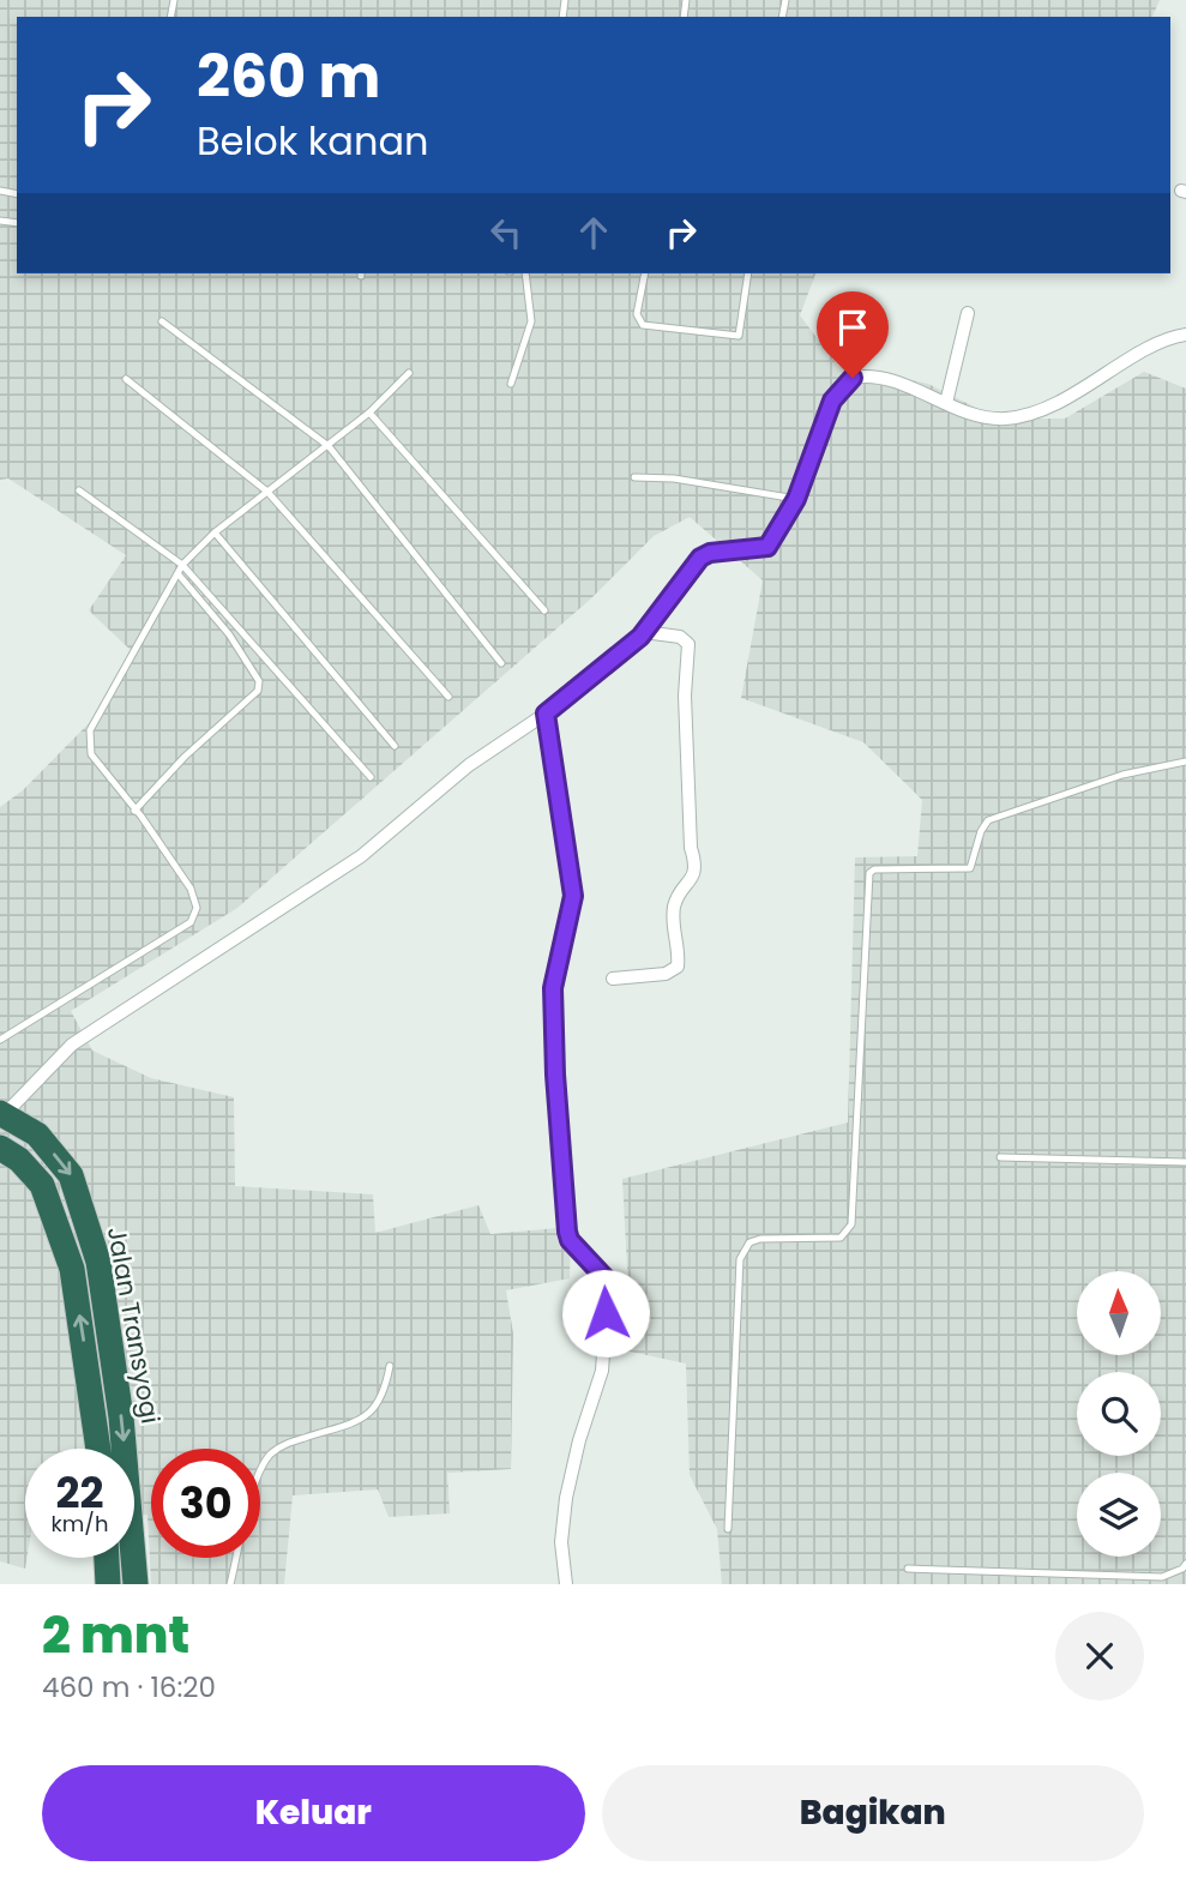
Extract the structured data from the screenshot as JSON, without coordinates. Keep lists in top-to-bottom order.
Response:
{
  "streets": {
    "highway": ["Jalan Transyogi"]
  },
  "north": "top",
  "page": {
    "turn": ["260 m", "Belok kanan"],
    "speed": "22 km/h",
    "limit": "30",
    "heading": ["2 mnt", "460 m · 16:20"],
    "buttons": ["Keluar", "Bagikan"]
  }
}
